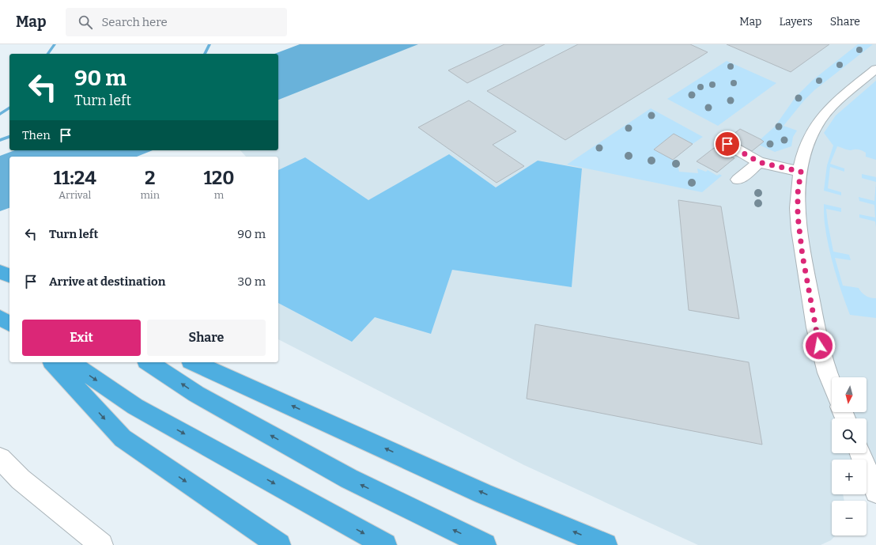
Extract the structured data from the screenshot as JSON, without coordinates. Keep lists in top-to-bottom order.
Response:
{
  "north": "bottom",
  "page": {
    "header": "Map",
    "search": "Search here",
    "nav": ["Map", "Layers", "Share"],
    "turn": ["90 m", "Turn left"],
    "then": "Then",
    "eta": [
      "11:24",
      "Arrival",
      "2",
      "min",
      "120",
      "m"
    ],
    "list": [
      {
        "name": "Turn left",
        "value": "90 m"
      },
      {
        "name": "Arrive at destination",
        "value": "30 m"
      }
    ],
    "buttons": ["Exit", "Share"],
    "map_buttons": ["+", "−"]
  }
}
